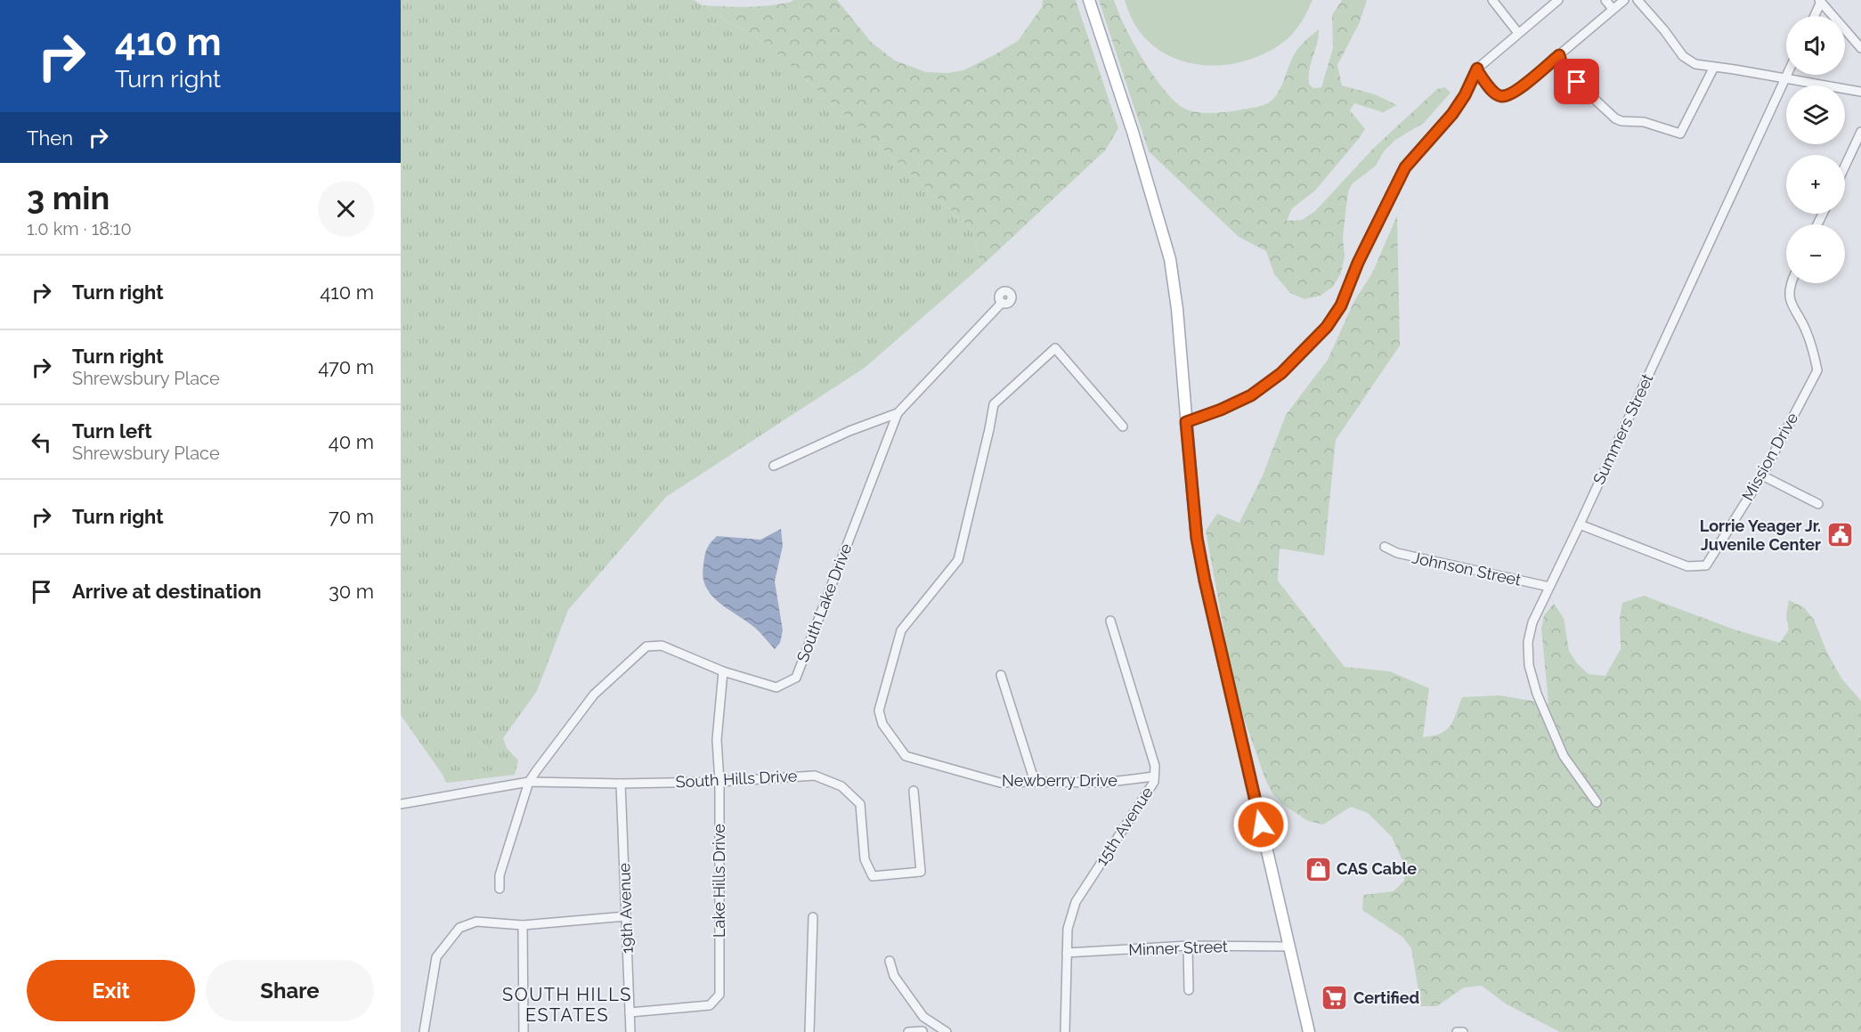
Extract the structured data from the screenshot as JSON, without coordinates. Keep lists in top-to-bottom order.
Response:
{
  "streets": {
    "street": [
      "Summers Street",
      "Mission Drive",
      "Johnson Street",
      "South Lake Drive",
      "South Hills Drive",
      "Newberry Drive",
      "15th Avenue",
      "Lake Hills Drive",
      "19th Avenue",
      "Minner Street"
    ]
  },
  "crossings": [
    ["Summers Street", "Mission Drive"],
    ["Summers Street", "Johnson Street"],
    ["South Lake Drive", "South Hills Drive"],
    ["South Lake Drive", "Lake Hills Drive"],
    ["South Hills Drive", "Lake Hills Drive"],
    ["South Hills Drive", "19th Avenue"],
    ["Newberry Drive", "15th Avenue"],
    ["15th Avenue", "Minner Street"],
    ["Lake Hills Drive", "19th Avenue"]
  ],
  "districts": ["SOUTH HILLS ESTATES"],
  "places": {
    "public building": ["Lorrie Yeager Jr. Juvenile Center"],
    "shop": ["CAS Cable"],
    "supermarket": ["Certified"]
  },
  "page": {
    "turn": ["410 m", "Turn right"],
    "map_buttons": ["+", "−"],
    "then": "Then",
    "heading": ["3 min", "1.0 km · 18:10"],
    "list": [
      {
        "name": "Turn right",
        "value": "410 m"
      },
      {
        "name": "Turn right",
        "note": "Shrewsbury Place",
        "value": "470 m"
      },
      {
        "name": "Turn left",
        "note": "Shrewsbury Place",
        "value": "40 m"
      },
      {
        "name": "Turn right",
        "value": "70 m"
      },
      {
        "name": "Arrive at destination",
        "value": "30 m"
      }
    ],
    "buttons": ["Exit", "Share"]
  }
}
